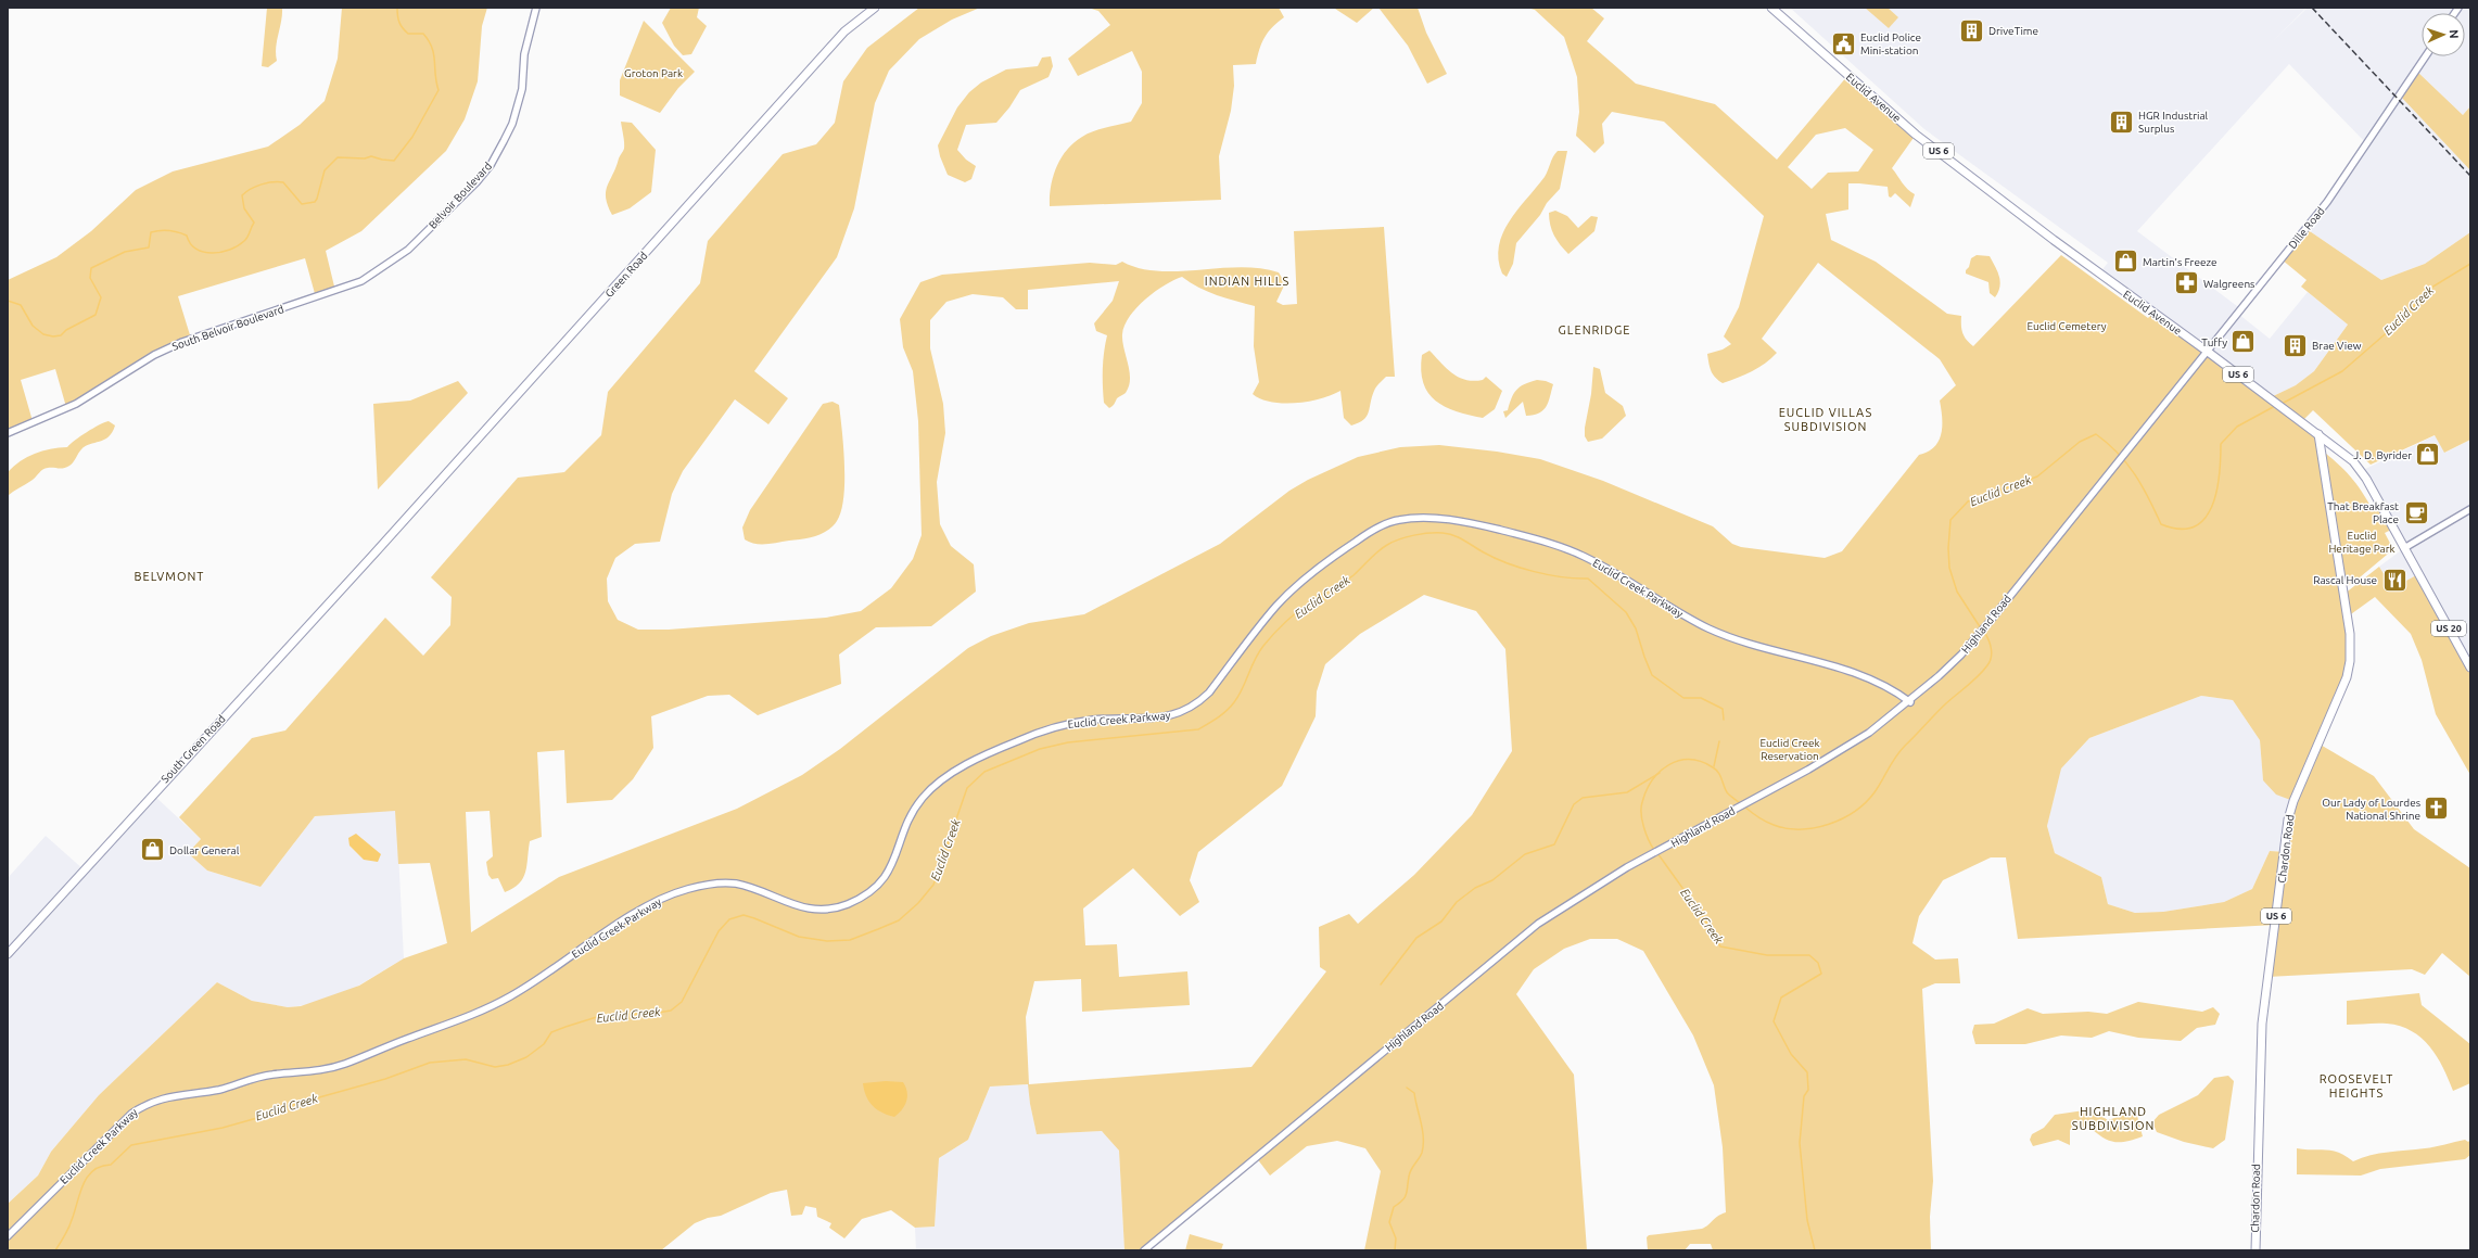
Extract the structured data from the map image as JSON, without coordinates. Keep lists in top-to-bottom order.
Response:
{
  "streets": {
    "main road": [
      "Euclid Avenue",
      "US 6",
      "Green Road",
      "US 20",
      "South Green Road",
      "Chardon Road"
    ],
    "street": [
      "Belvoir Boulevard",
      "Dille Road",
      "South Belvoir Boulevard",
      "Euclid Creek Parkway",
      "Highland Road"
    ]
  },
  "crossings": [
    ["Euclid Avenue", "Dille Road"],
    ["Euclid Avenue", "Highland Road"],
    ["Euclid Avenue", "Chardon Road"],
    ["Belvoir Boulevard", "South Belvoir Boulevard"],
    ["Dille Road", "Highland Road"],
    ["Green Road", "South Green Road"],
    ["Euclid Creek Parkway", "Highland Road"]
  ],
  "districts": [
    "INDIAN HILLS",
    "GLENRIDGE",
    "EUCLID VILLAS SUBDIVISION",
    "BELVMONT",
    "ROOSEVELT HEIGHTS",
    "HIGHLAND SUBDIVISION"
  ],
  "water": ["Euclid Creek"],
  "parks": [
    "Groton Park",
    "Euclid Cemetery",
    "Euclid Heritage Park",
    "Euclid Creek Reservation"
  ],
  "places": {
    "building": ["DriveTime", "HGR Industrial Surplus", "Brae View"],
    "public building": ["Euclid Police Mini-station"],
    "shop": [
      "Martin's Freeze",
      "Tuffy",
      "J. D. Byrider",
      "Dollar General"
    ],
    "pharmacy": ["Walgreens"],
    "cafe": ["That Breakfast Place"],
    "restaurant": ["Rascal House"],
    "church": ["Our Lady of Lourdes National Shrine"]
  },
  "north": "right"
}
